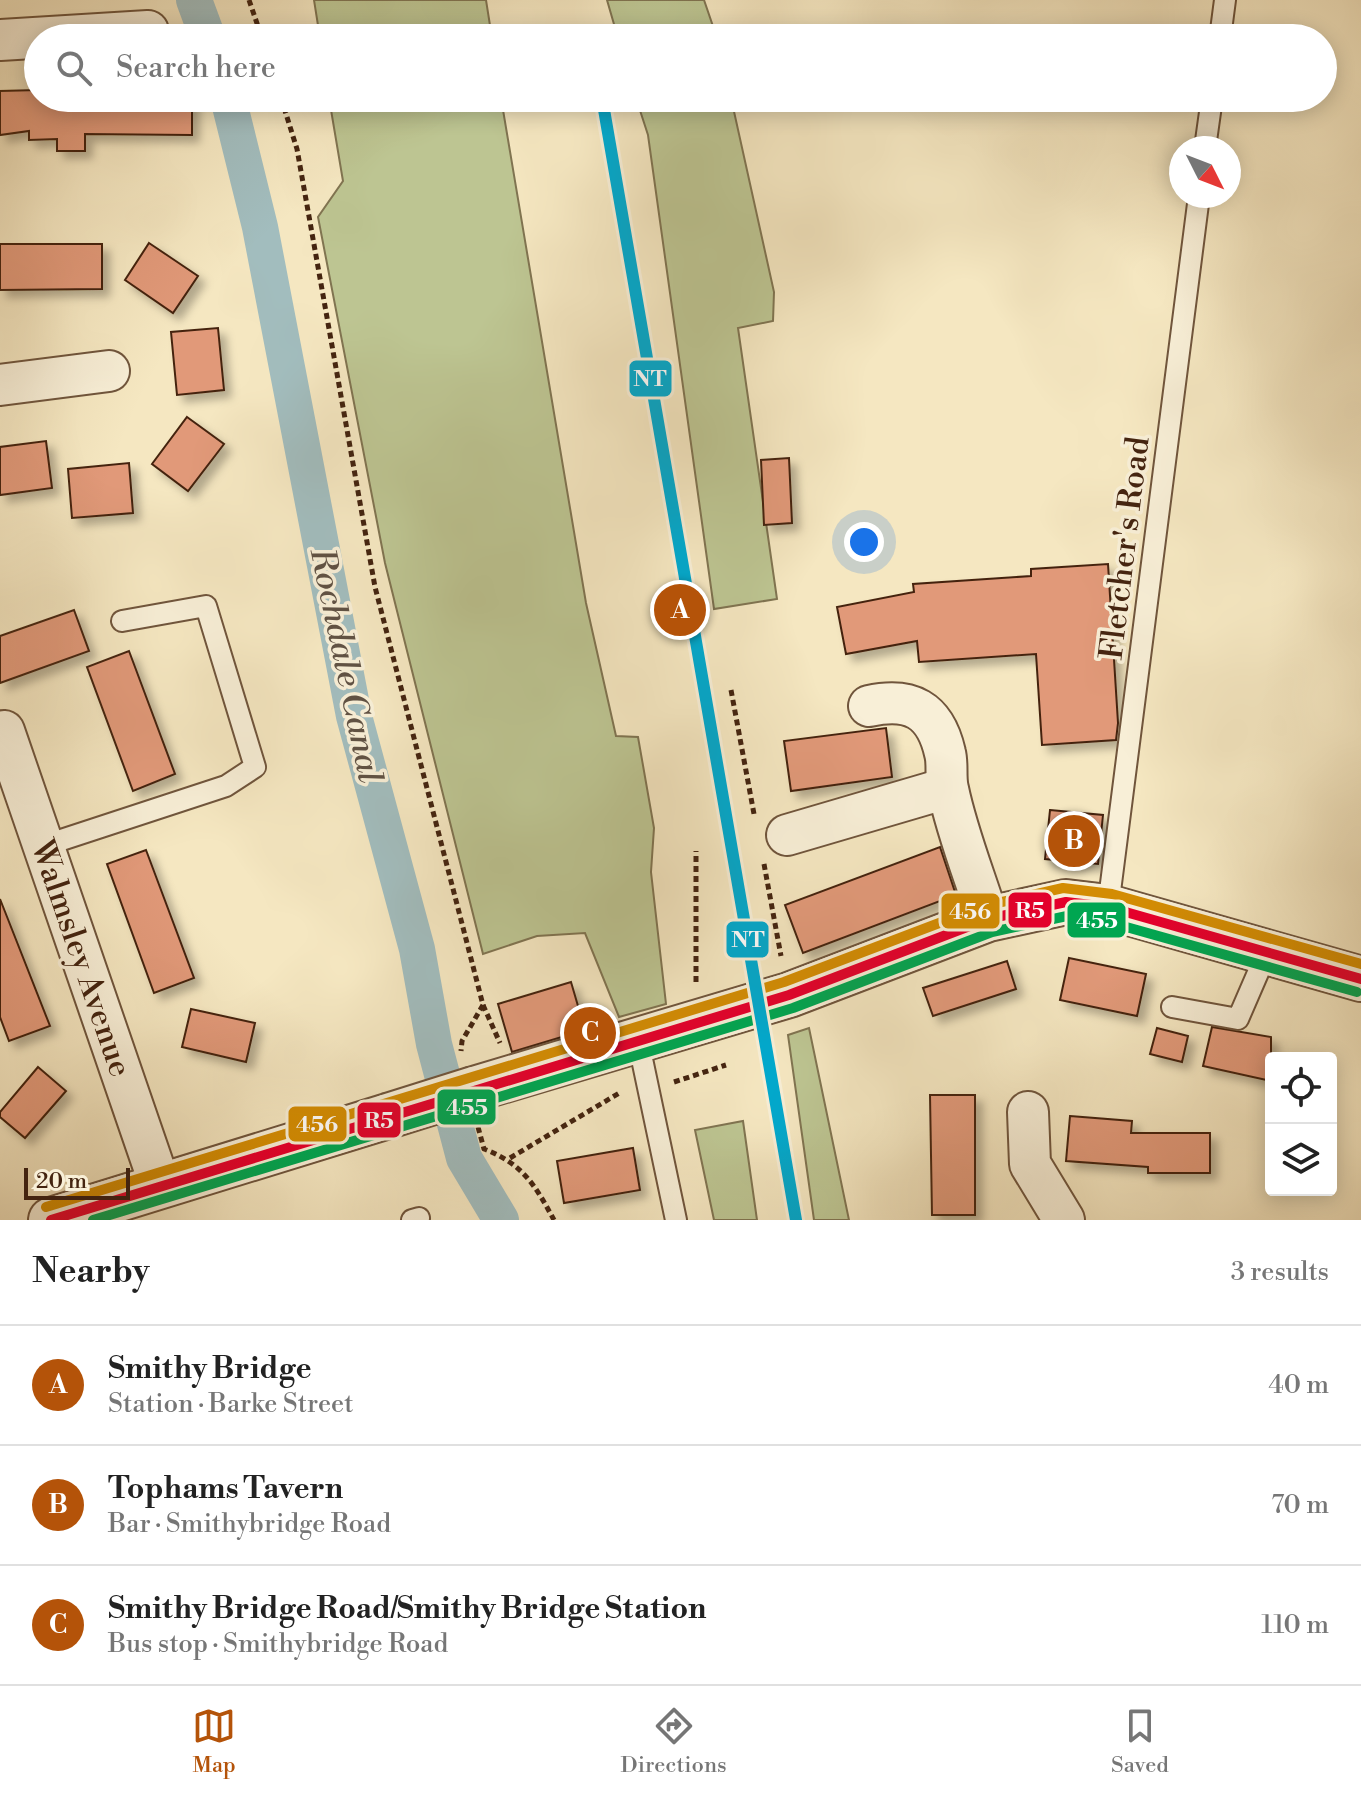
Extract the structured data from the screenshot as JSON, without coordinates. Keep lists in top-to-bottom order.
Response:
{
  "streets": {
    "street": ["Walmsley Avenue"],
    "lane": ["Fletcher's Road"]
  },
  "water": ["Rochdale Canal"],
  "lines": [
    "transit line NT",
    "transit line 456",
    "transit line R5",
    "transit line 455"
  ],
  "scale_bar": "20 m",
  "north": "bottom right",
  "page": {
    "search": "Search here",
    "pins": ["A", "B", "C"],
    "scale": "20 m",
    "heading": ["Nearby", "3 results"],
    "list": [
      {
        "mark": "A",
        "name": "Smithy Bridge",
        "note": "Station · Barke Street",
        "value": "40 m"
      },
      {
        "mark": "B",
        "name": "Tophams Tavern",
        "note": "Bar · Smithybridge Road",
        "value": "70 m"
      },
      {
        "mark": "C",
        "name": "Smithy Bridge Road/Smithy Bridge Station",
        "note": "Bus stop · Smithybridge Road",
        "value": "110 m"
      }
    ],
    "nav": ["Map", "Directions", "Saved"]
  }
}
